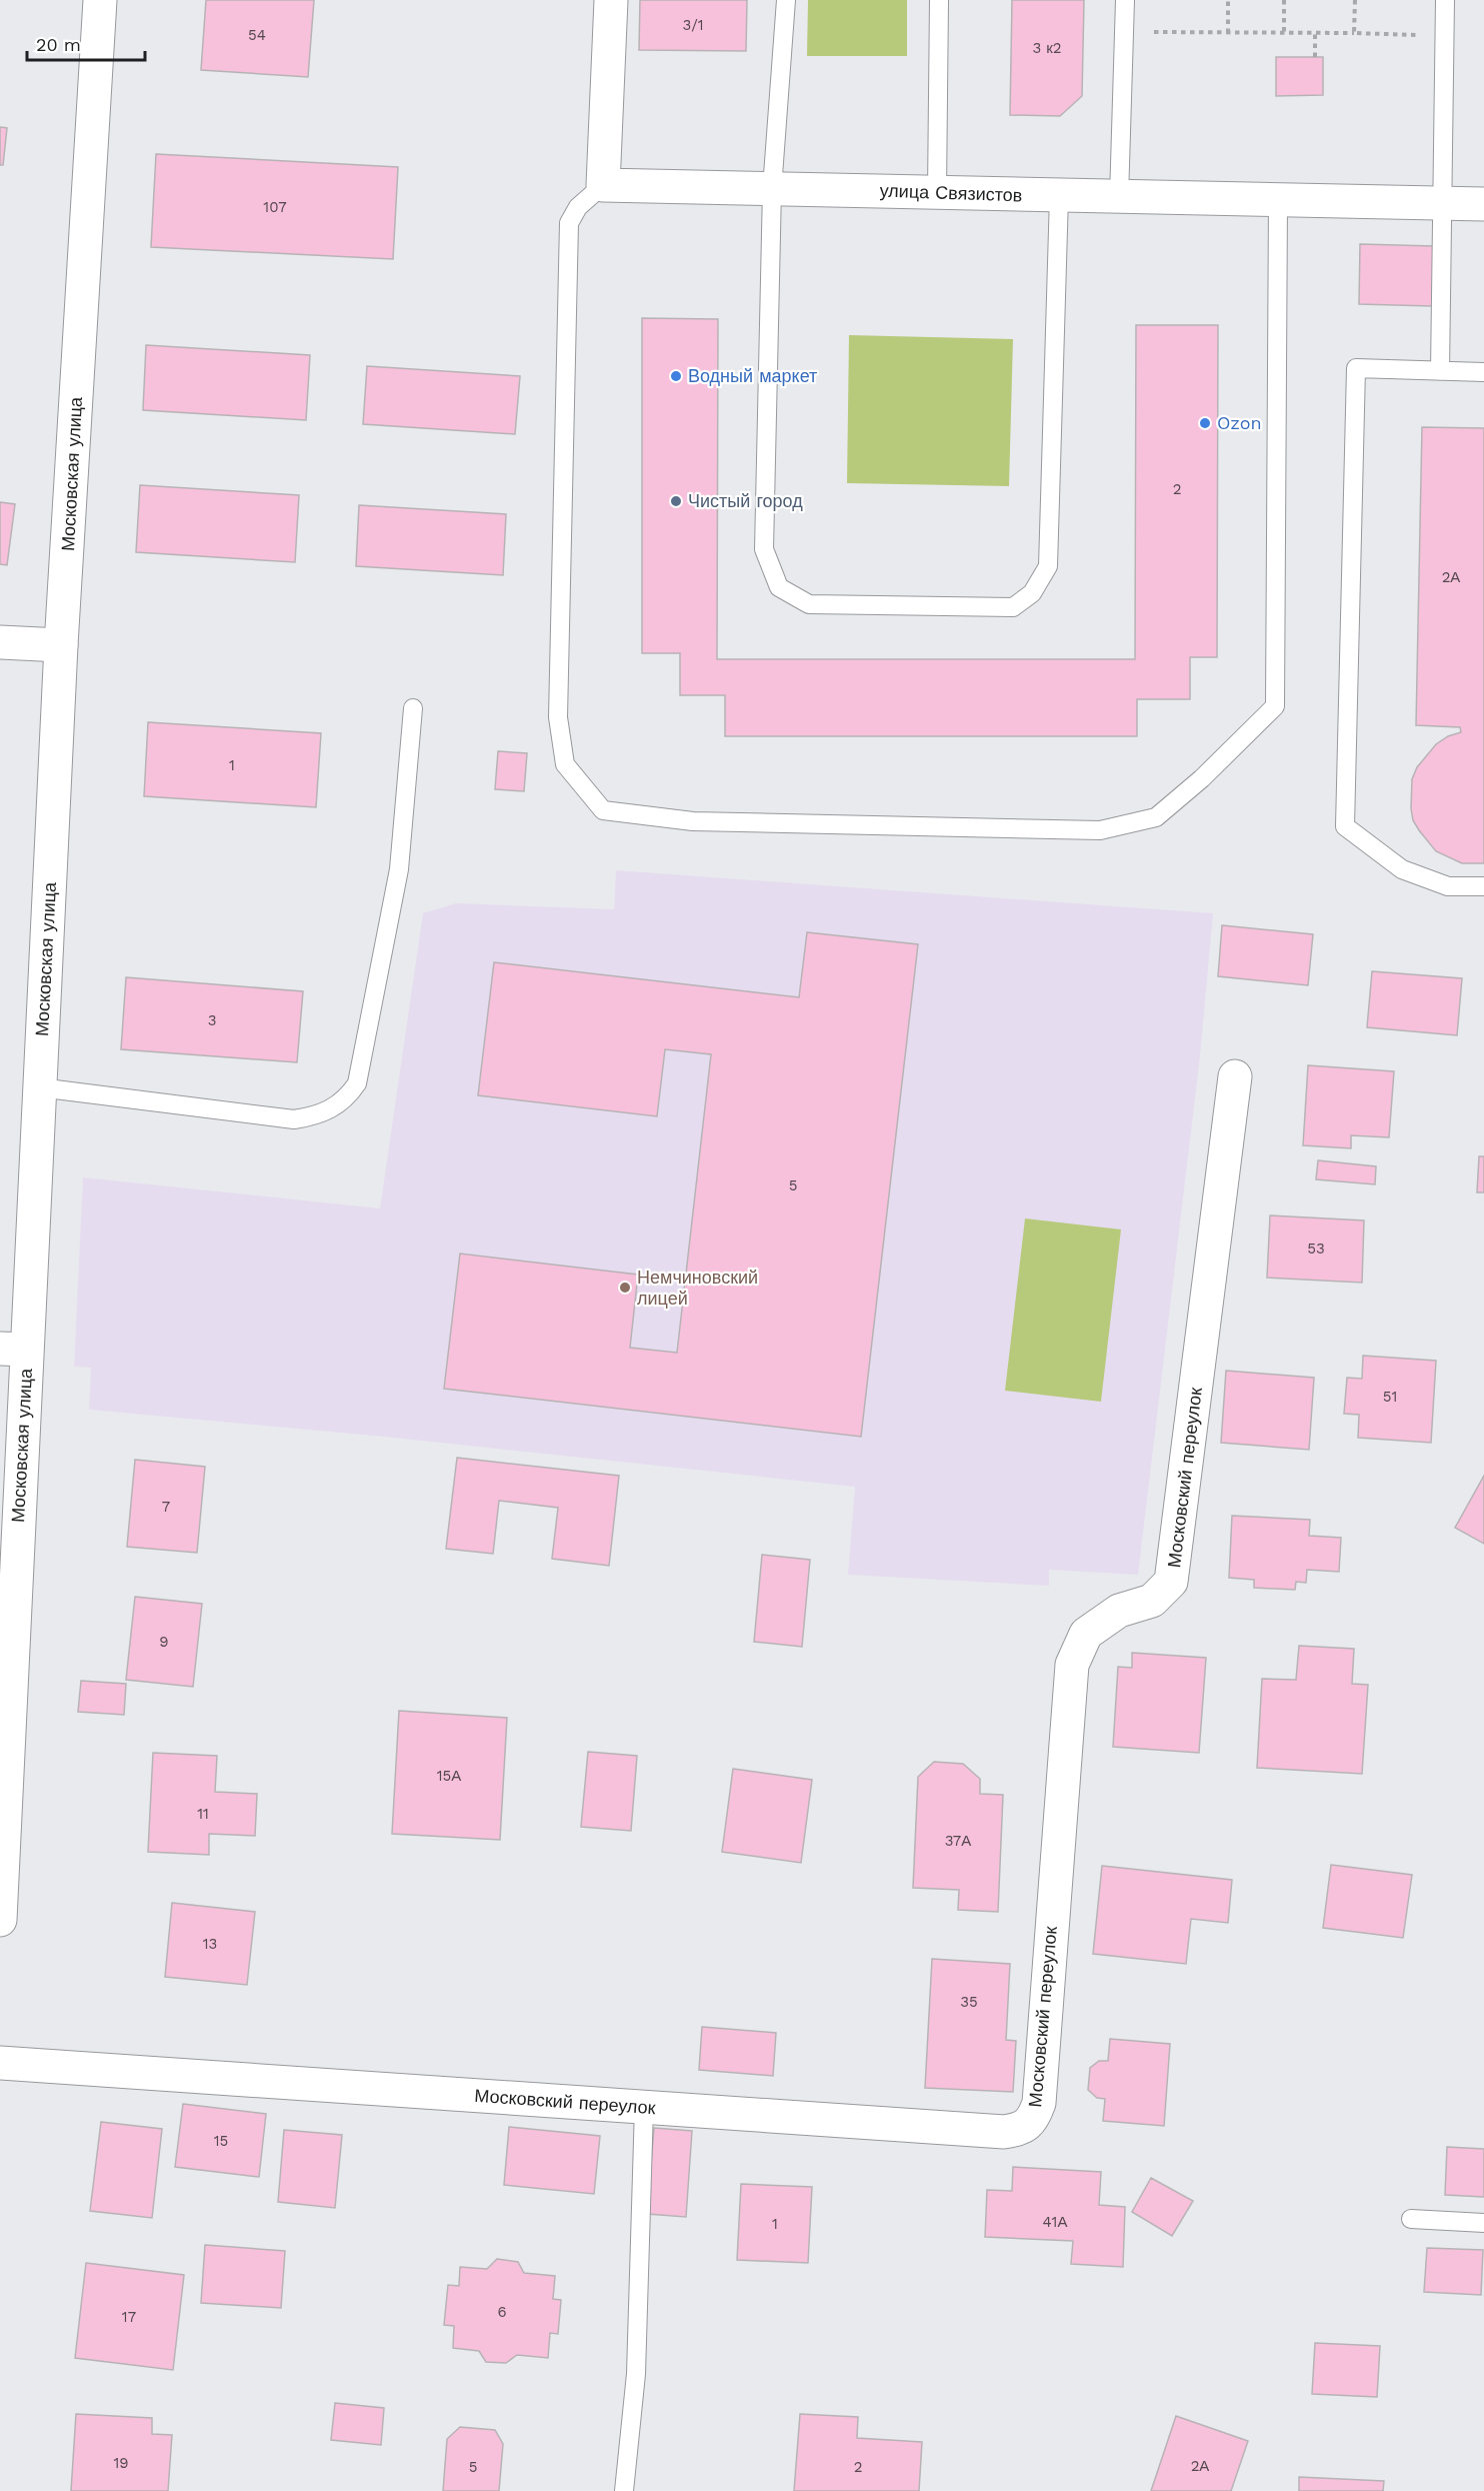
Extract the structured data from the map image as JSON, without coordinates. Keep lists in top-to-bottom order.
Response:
{
  "streets": {
    "street": ["улица Связистов", "Московская улица", "Московский переулок"]
  },
  "places": [
    "Водный маркет",
    "Ozon",
    "Чистый город",
    "Немчиновский лицей"
  ],
  "house_numbers": [
    "3/1",
    "54",
    "3 к2",
    "107",
    "2",
    "2А",
    "1",
    "3",
    "5",
    "53",
    "51",
    "7",
    "9",
    "15А",
    "11",
    "37А",
    "13",
    "35",
    "15",
    "41А",
    "1",
    "6",
    "17",
    "19",
    "2А",
    "5",
    "2"
  ],
  "scale_bar": "20 m"
}
